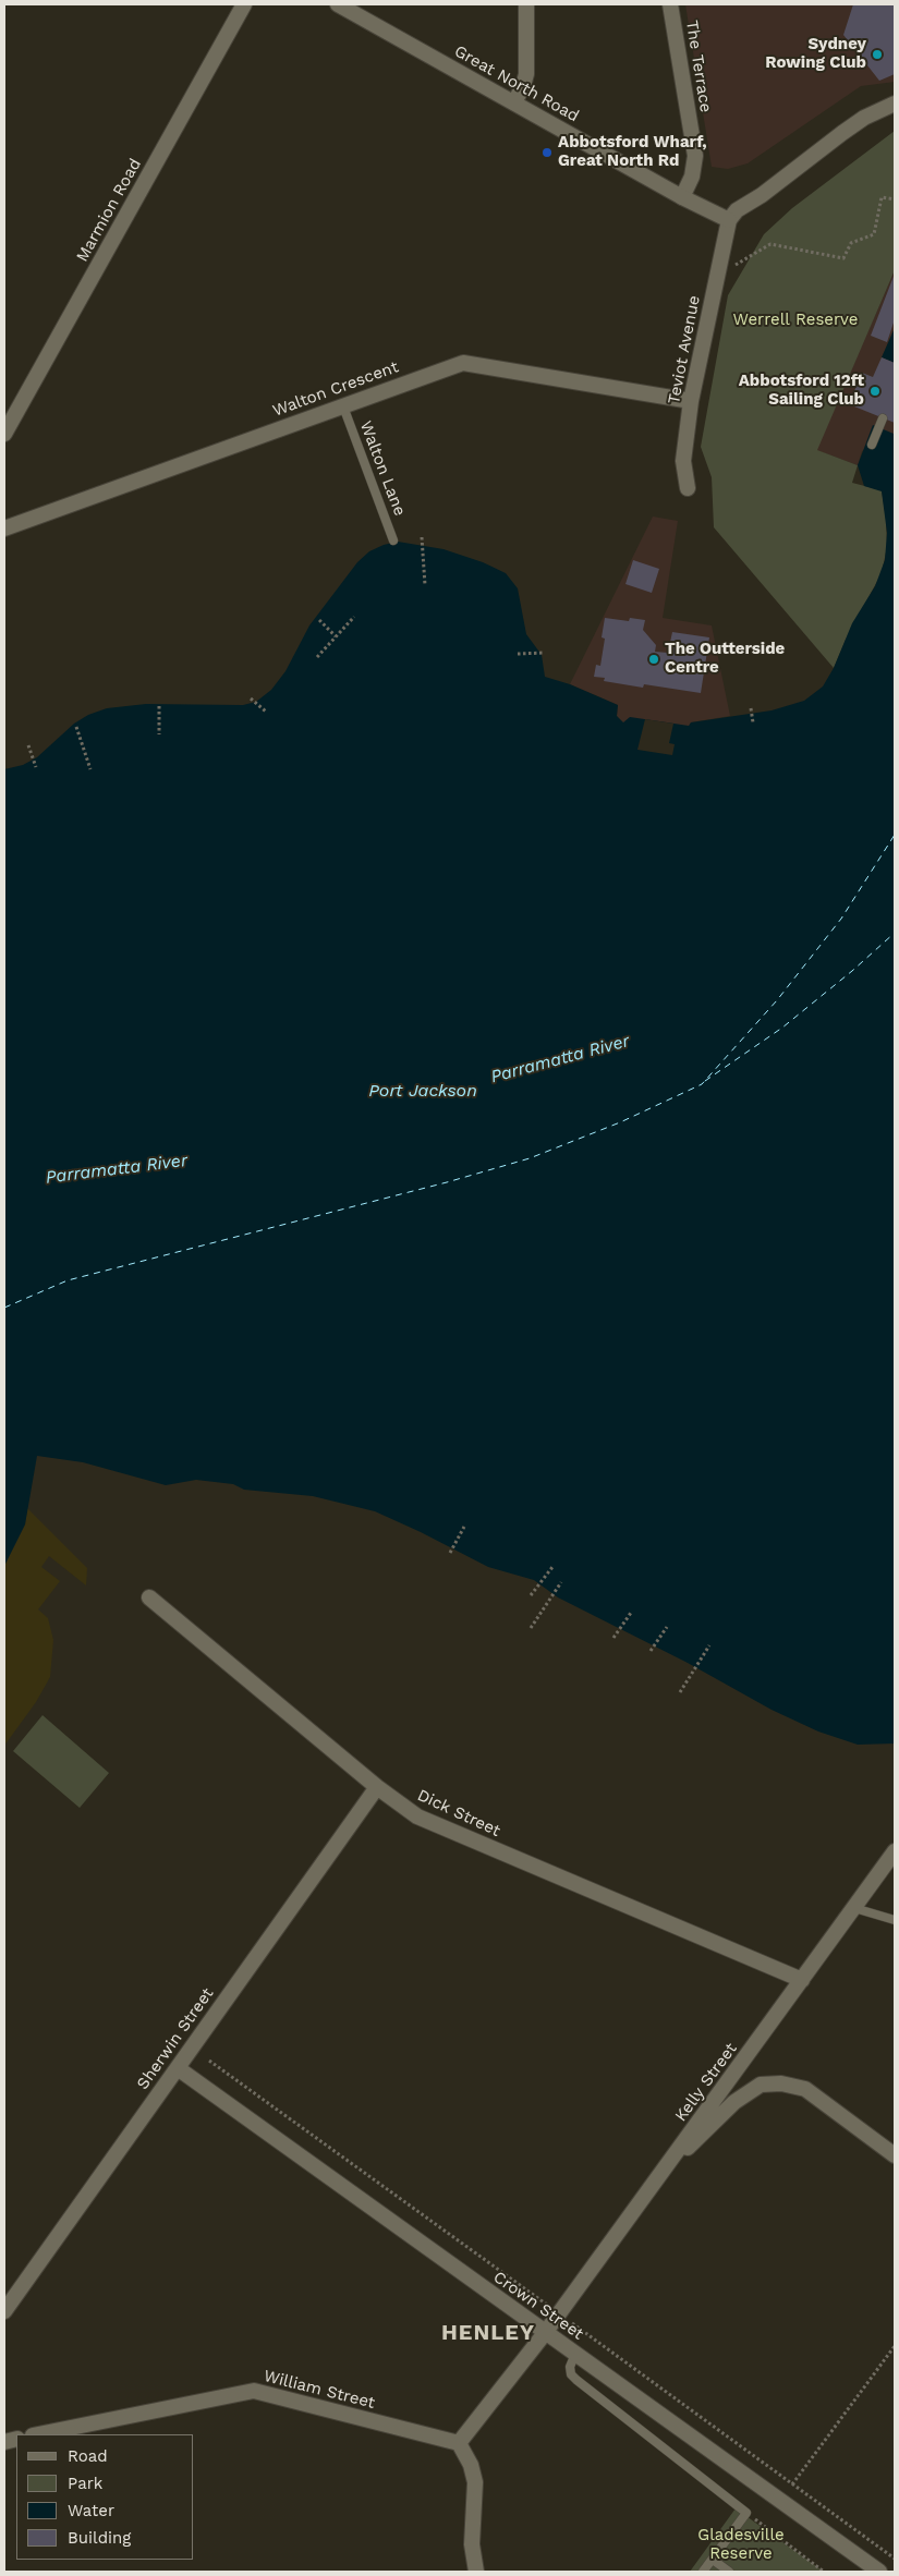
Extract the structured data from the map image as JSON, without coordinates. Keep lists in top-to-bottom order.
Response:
{
  "streets": {
    "street": [
      "The Terrace",
      "Great North Road",
      "Marmion Road",
      "Teviot Avenue",
      "Walton Crescent",
      "Dick Street",
      "Sherwin Street",
      "Kelly Street",
      "Crown Street",
      "William Street"
    ],
    "lane": ["Walton Lane"]
  },
  "crossings": [
    ["The Terrace", "Great North Road"],
    ["Great North Road", "Teviot Avenue"],
    ["Teviot Avenue", "Walton Crescent"],
    ["Walton Crescent", "Walton Lane"],
    ["Dick Street", "Sherwin Street"],
    ["Dick Street", "Kelly Street"],
    ["Sherwin Street", "Crown Street"],
    ["Kelly Street", "Crown Street"]
  ],
  "districts": ["HENLEY"],
  "water": ["Parramatta River", "Port Jackson"],
  "parks": ["Werrell Reserve", "Gladesville Reserve"],
  "places": [
    "Sydney Rowing Club",
    "Abbotsford Wharf, Great North Rd",
    "Abbotsford 12ft Sailing Club",
    "The Outterside Centre"
  ],
  "legend": [
    "Road",
    "Park",
    "Water",
    "Building"
  ]
}
